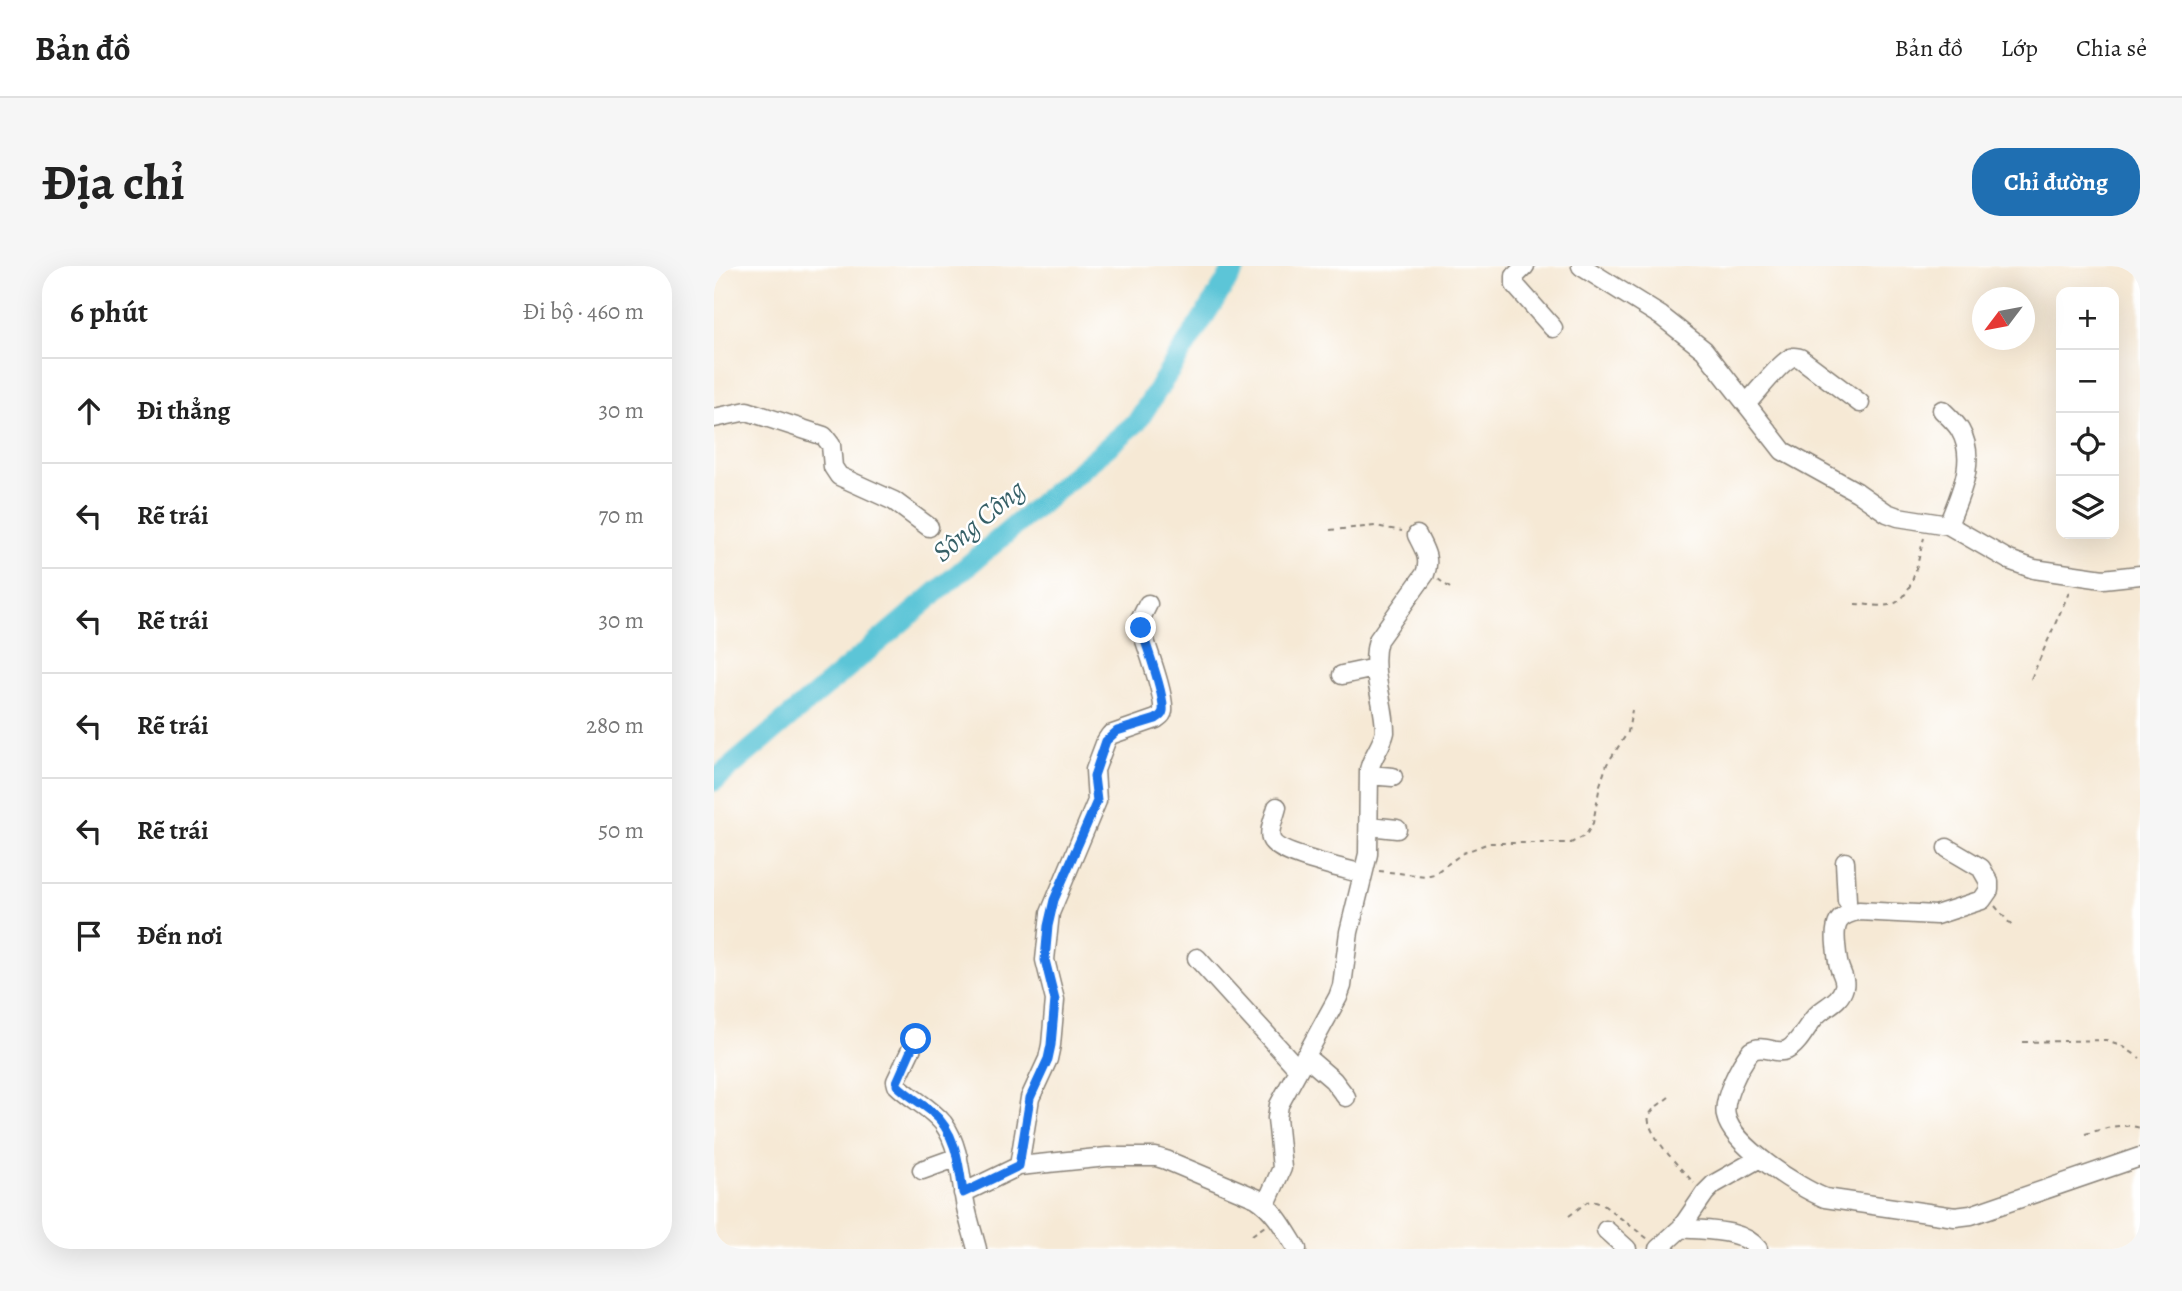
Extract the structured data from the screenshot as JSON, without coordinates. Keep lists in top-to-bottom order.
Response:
{
  "water": ["Sông Công"],
  "north": "bottom left",
  "page": {
    "header": "Bản đồ",
    "nav": ["Bản đồ", "Lớp", "Chia sẻ"],
    "buttons": "Chỉ đường",
    "title": "Địa chỉ",
    "heading": ["6 phút", "Đi bộ · 460 m"],
    "map_buttons": ["+", "−"],
    "list": [
      ["Đi thẳng", "30 m"],
      ["Rẽ trái", "70 m"],
      ["Rẽ trái", "30 m"],
      ["Rẽ trái", "280 m"],
      ["Rẽ trái", "50 m"],
      "Đến nơi"
    ]
  }
}
